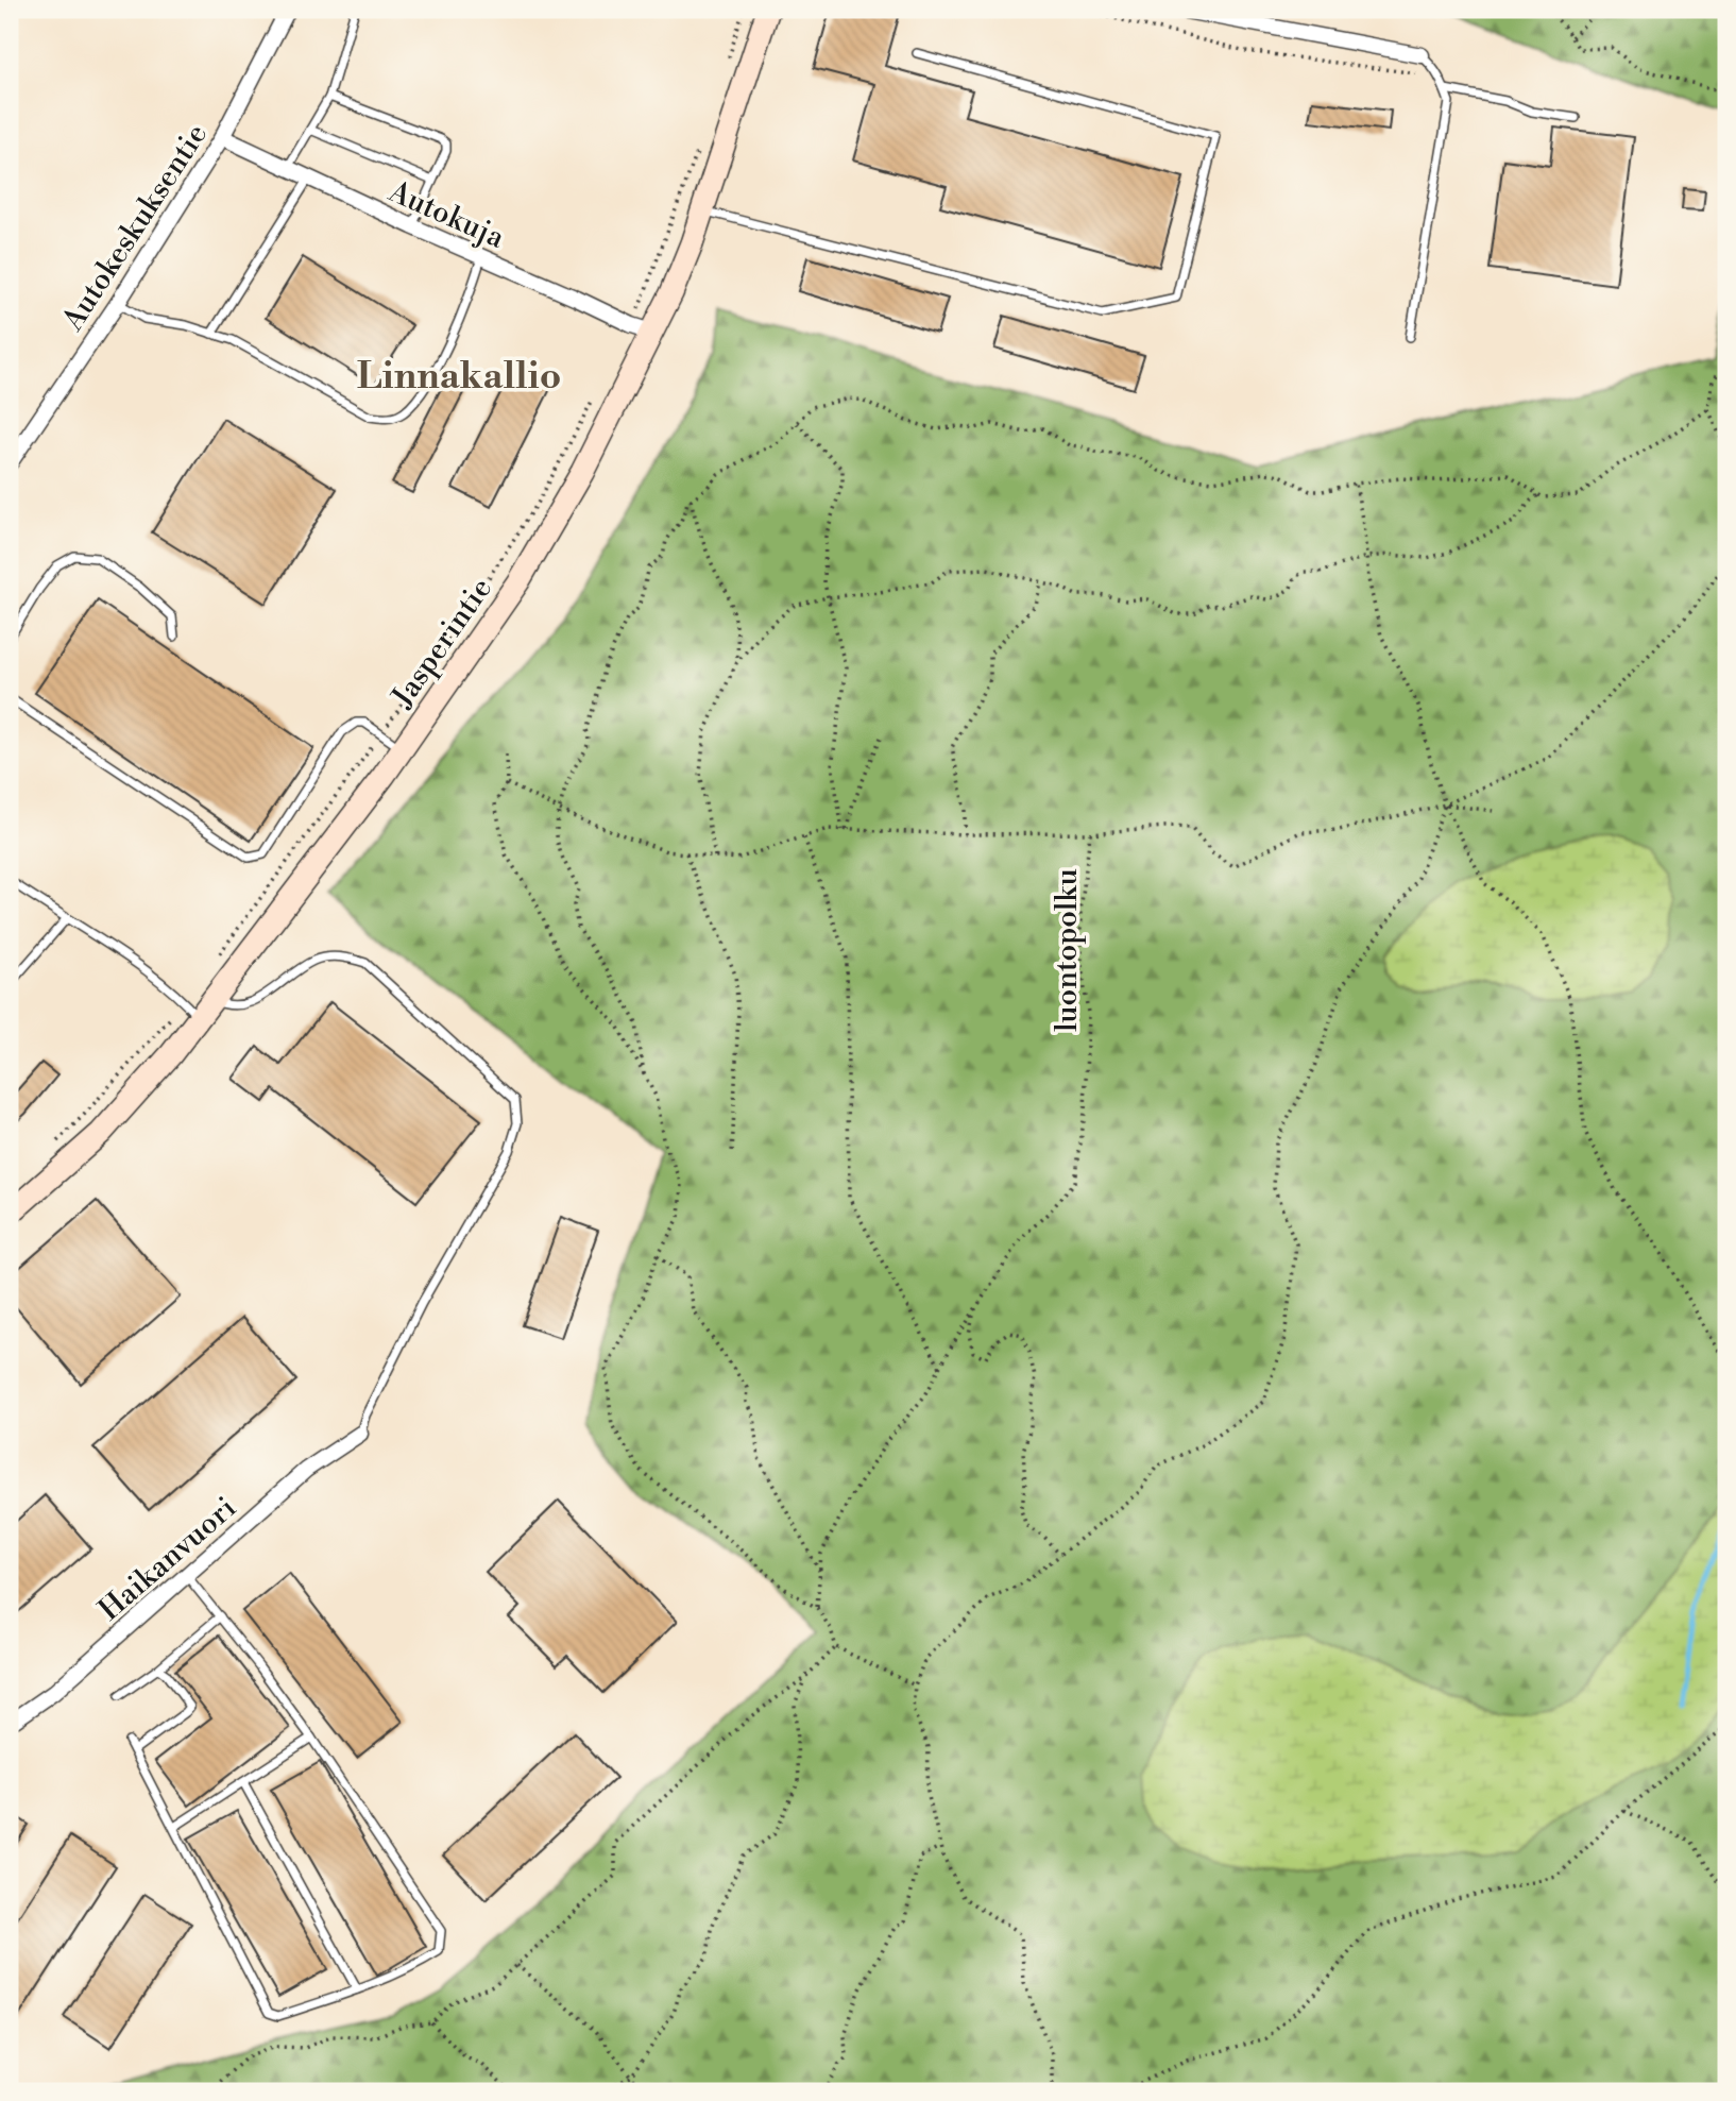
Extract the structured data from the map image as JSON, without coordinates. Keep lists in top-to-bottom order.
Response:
{
  "streets": {
    "main road": ["Jasperintie"],
    "street": ["Autokuja", "Autokeskuksentie", "Haikanvuori"],
    "path": ["luontopolku"]
  },
  "crossings": [
    ["Autokuja", "Autokeskuksentie"],
    ["Autokuja", "Jasperintie"]
  ],
  "districts": ["Linnakallio"]
}
